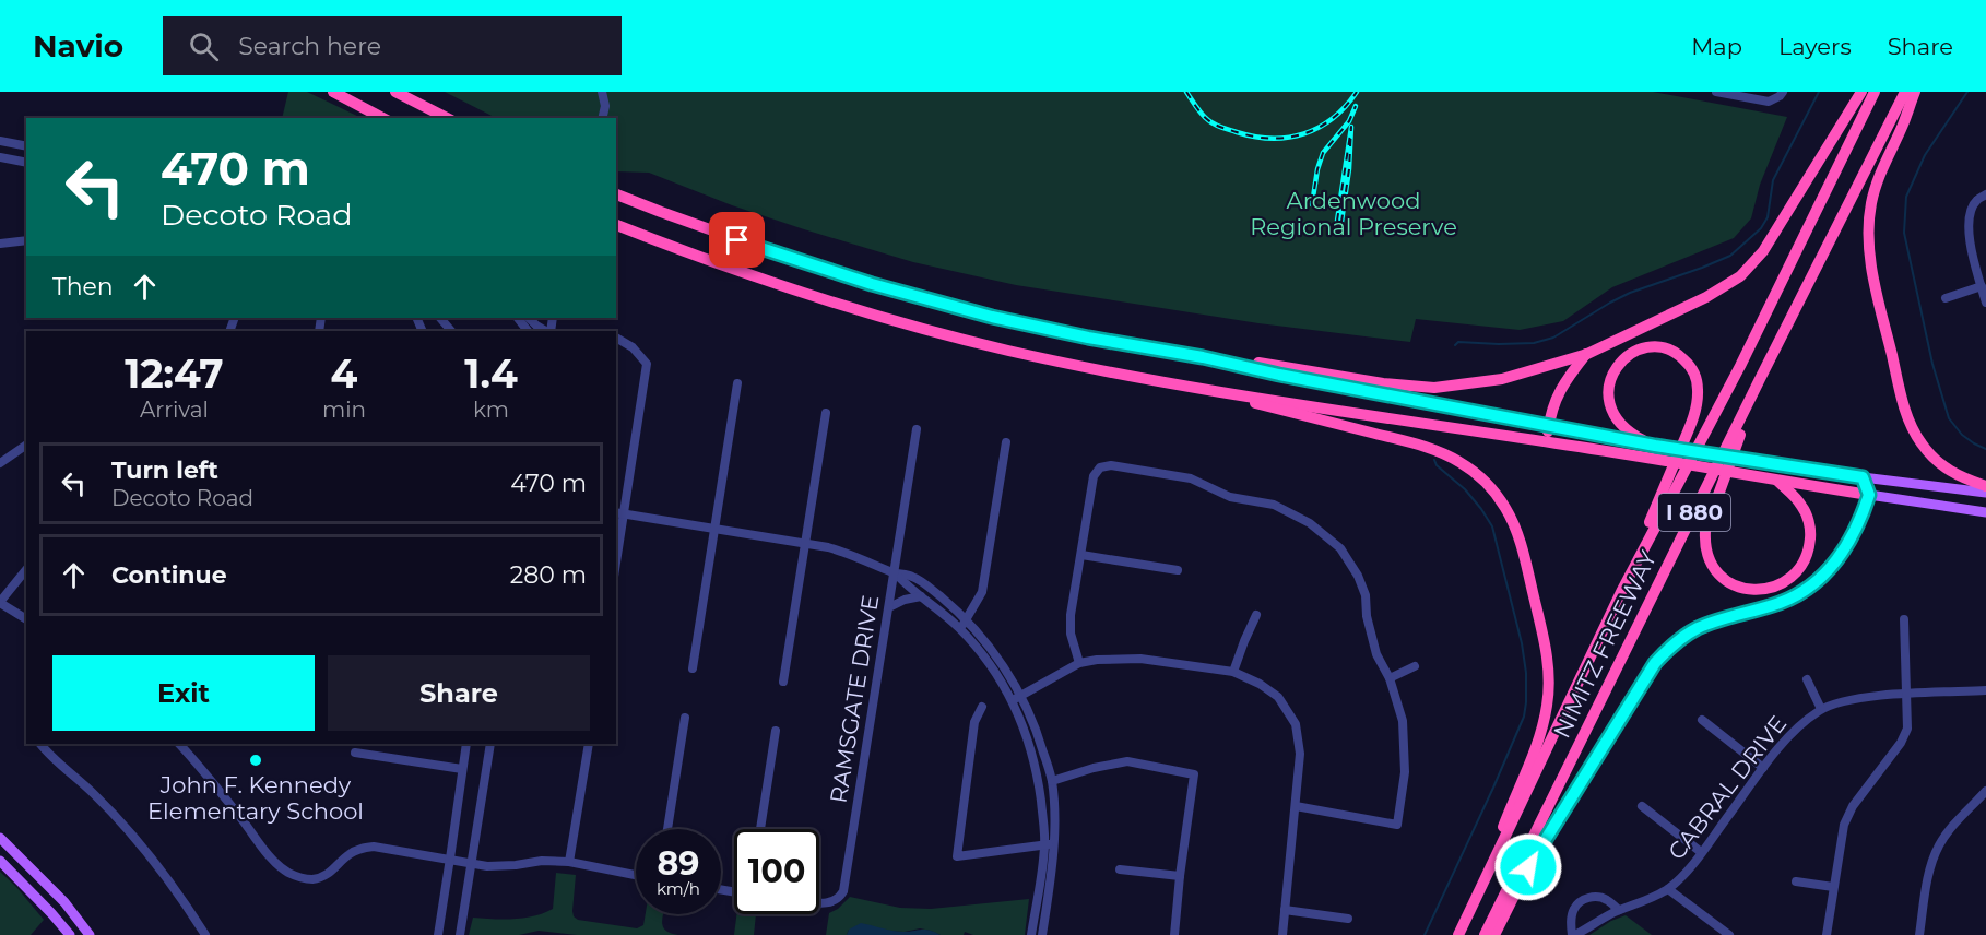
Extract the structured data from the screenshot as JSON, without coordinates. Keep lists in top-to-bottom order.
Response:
{
  "streets": {
    "highway": ["I 880", "NIMITZ FREEWAY"],
    "street": ["RAMSGATE DRIVE", "CABRAL DRIVE"]
  },
  "crossings": [
    ["I 880", "NIMITZ FREEWAY"]
  ],
  "parks": ["Ardenwood Regional Preserve"],
  "places": ["John F. Kennedy Elementary School"],
  "page": {
    "header": "Navio",
    "search": "Search here",
    "nav": ["Map", "Layers", "Share"],
    "turn": ["470 m", "Decoto Road"],
    "then": "Then",
    "eta": [
      "12:47",
      "Arrival",
      "4",
      "min",
      "1.4",
      "km"
    ],
    "list": [
      {
        "name": "Turn left",
        "note": "Decoto Road",
        "value": "470 m"
      },
      {
        "name": "Continue",
        "value": "280 m"
      }
    ],
    "buttons": ["Exit", "Share"],
    "speed": "89 km/h",
    "limit": "100"
  }
}
